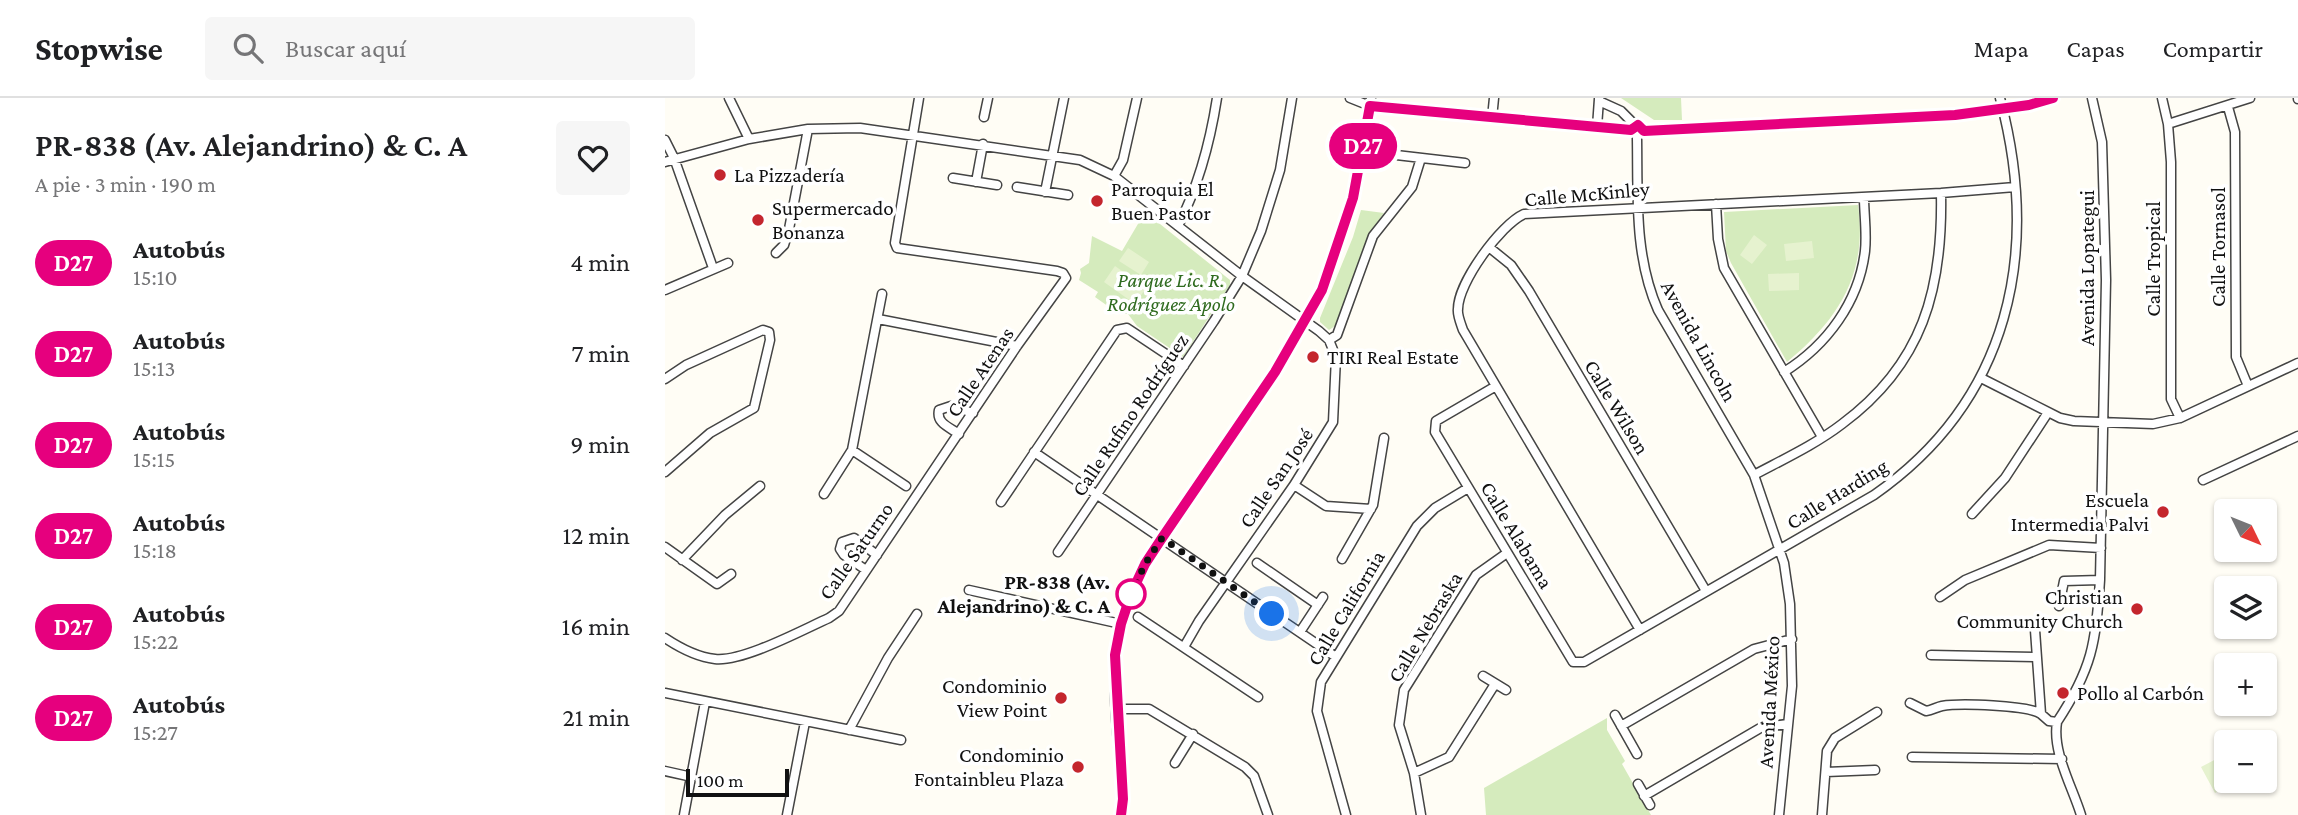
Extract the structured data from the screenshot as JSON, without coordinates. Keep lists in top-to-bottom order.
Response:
{
  "streets": {
    "street": [
      "Calle McKinley",
      "Calle Tornasol",
      "Calle Tropical",
      "Avenida Lopategui",
      "Avenida Lincoln",
      "Calle Atenas",
      "Calle Wilson",
      "Calle Rufino Rodríguez",
      "Calle San José",
      "Calle Harding",
      "Calle Alabama",
      "Calle Saturno",
      "Calle California",
      "Calle Nebraska",
      "Avenida México"
    ]
  },
  "crossings": [
    ["Calle McKinley", "Avenida Lincoln"],
    ["Calle McKinley", "Calle Wilson"],
    ["Calle McKinley", "Calle Harding"],
    ["Calle McKinley", "Calle Alabama"],
    ["Avenida Lincoln", "Calle Harding"],
    ["Avenida Lincoln", "Avenida México"],
    ["Calle Atenas", "Calle Saturno"],
    ["Calle Wilson", "Calle Harding"],
    ["Calle Harding", "Calle Alabama"],
    ["Calle Harding", "Avenida México"],
    ["Calle Alabama", "Calle California"],
    ["Calle Alabama", "Calle Nebraska"]
  ],
  "parks": ["Parque Lic. R. Rodríguez Apolo"],
  "places": [
    "La Pizzadería",
    "Parroquia El Buen Pastor",
    "Supermercado Bonanza",
    "TIRI Real Estate",
    "Escuela Intermedia Palvi",
    "PR-838 (Av. Alejandrino) & C. A",
    "Christian Community Church",
    "Pollo al Carbón",
    "Condominio View Point",
    "Condominio Fontainbleu Plaza"
  ],
  "lines": ["bus line D27"],
  "scale_bar": "100 m",
  "north": "bottom right",
  "page": {
    "header": "Stopwise",
    "search": "Buscar aquí",
    "nav": ["Mapa", "Capas", "Compartir"],
    "heading": ["PR-838 (Av. Alejandrino) & C. A", "A pie · 3 min · 190 m"],
    "on_map": "D27",
    "list": [
      {
        "mark": "D27",
        "name": "Autobús",
        "note": "15:10",
        "value": "4 min"
      },
      {
        "mark": "D27",
        "name": "Autobús",
        "note": "15:13",
        "value": "7 min"
      },
      {
        "mark": "D27",
        "name": "Autobús",
        "note": "15:15",
        "value": "9 min"
      },
      {
        "mark": "D27",
        "name": "Autobús",
        "note": "15:18",
        "value": "12 min"
      },
      {
        "mark": "D27",
        "name": "Autobús",
        "note": "15:22",
        "value": "16 min"
      },
      {
        "mark": "D27",
        "name": "Autobús",
        "note": "15:27",
        "value": "21 min"
      }
    ],
    "map_buttons": ["+", "−"],
    "scale": "100 m"
  }
}
